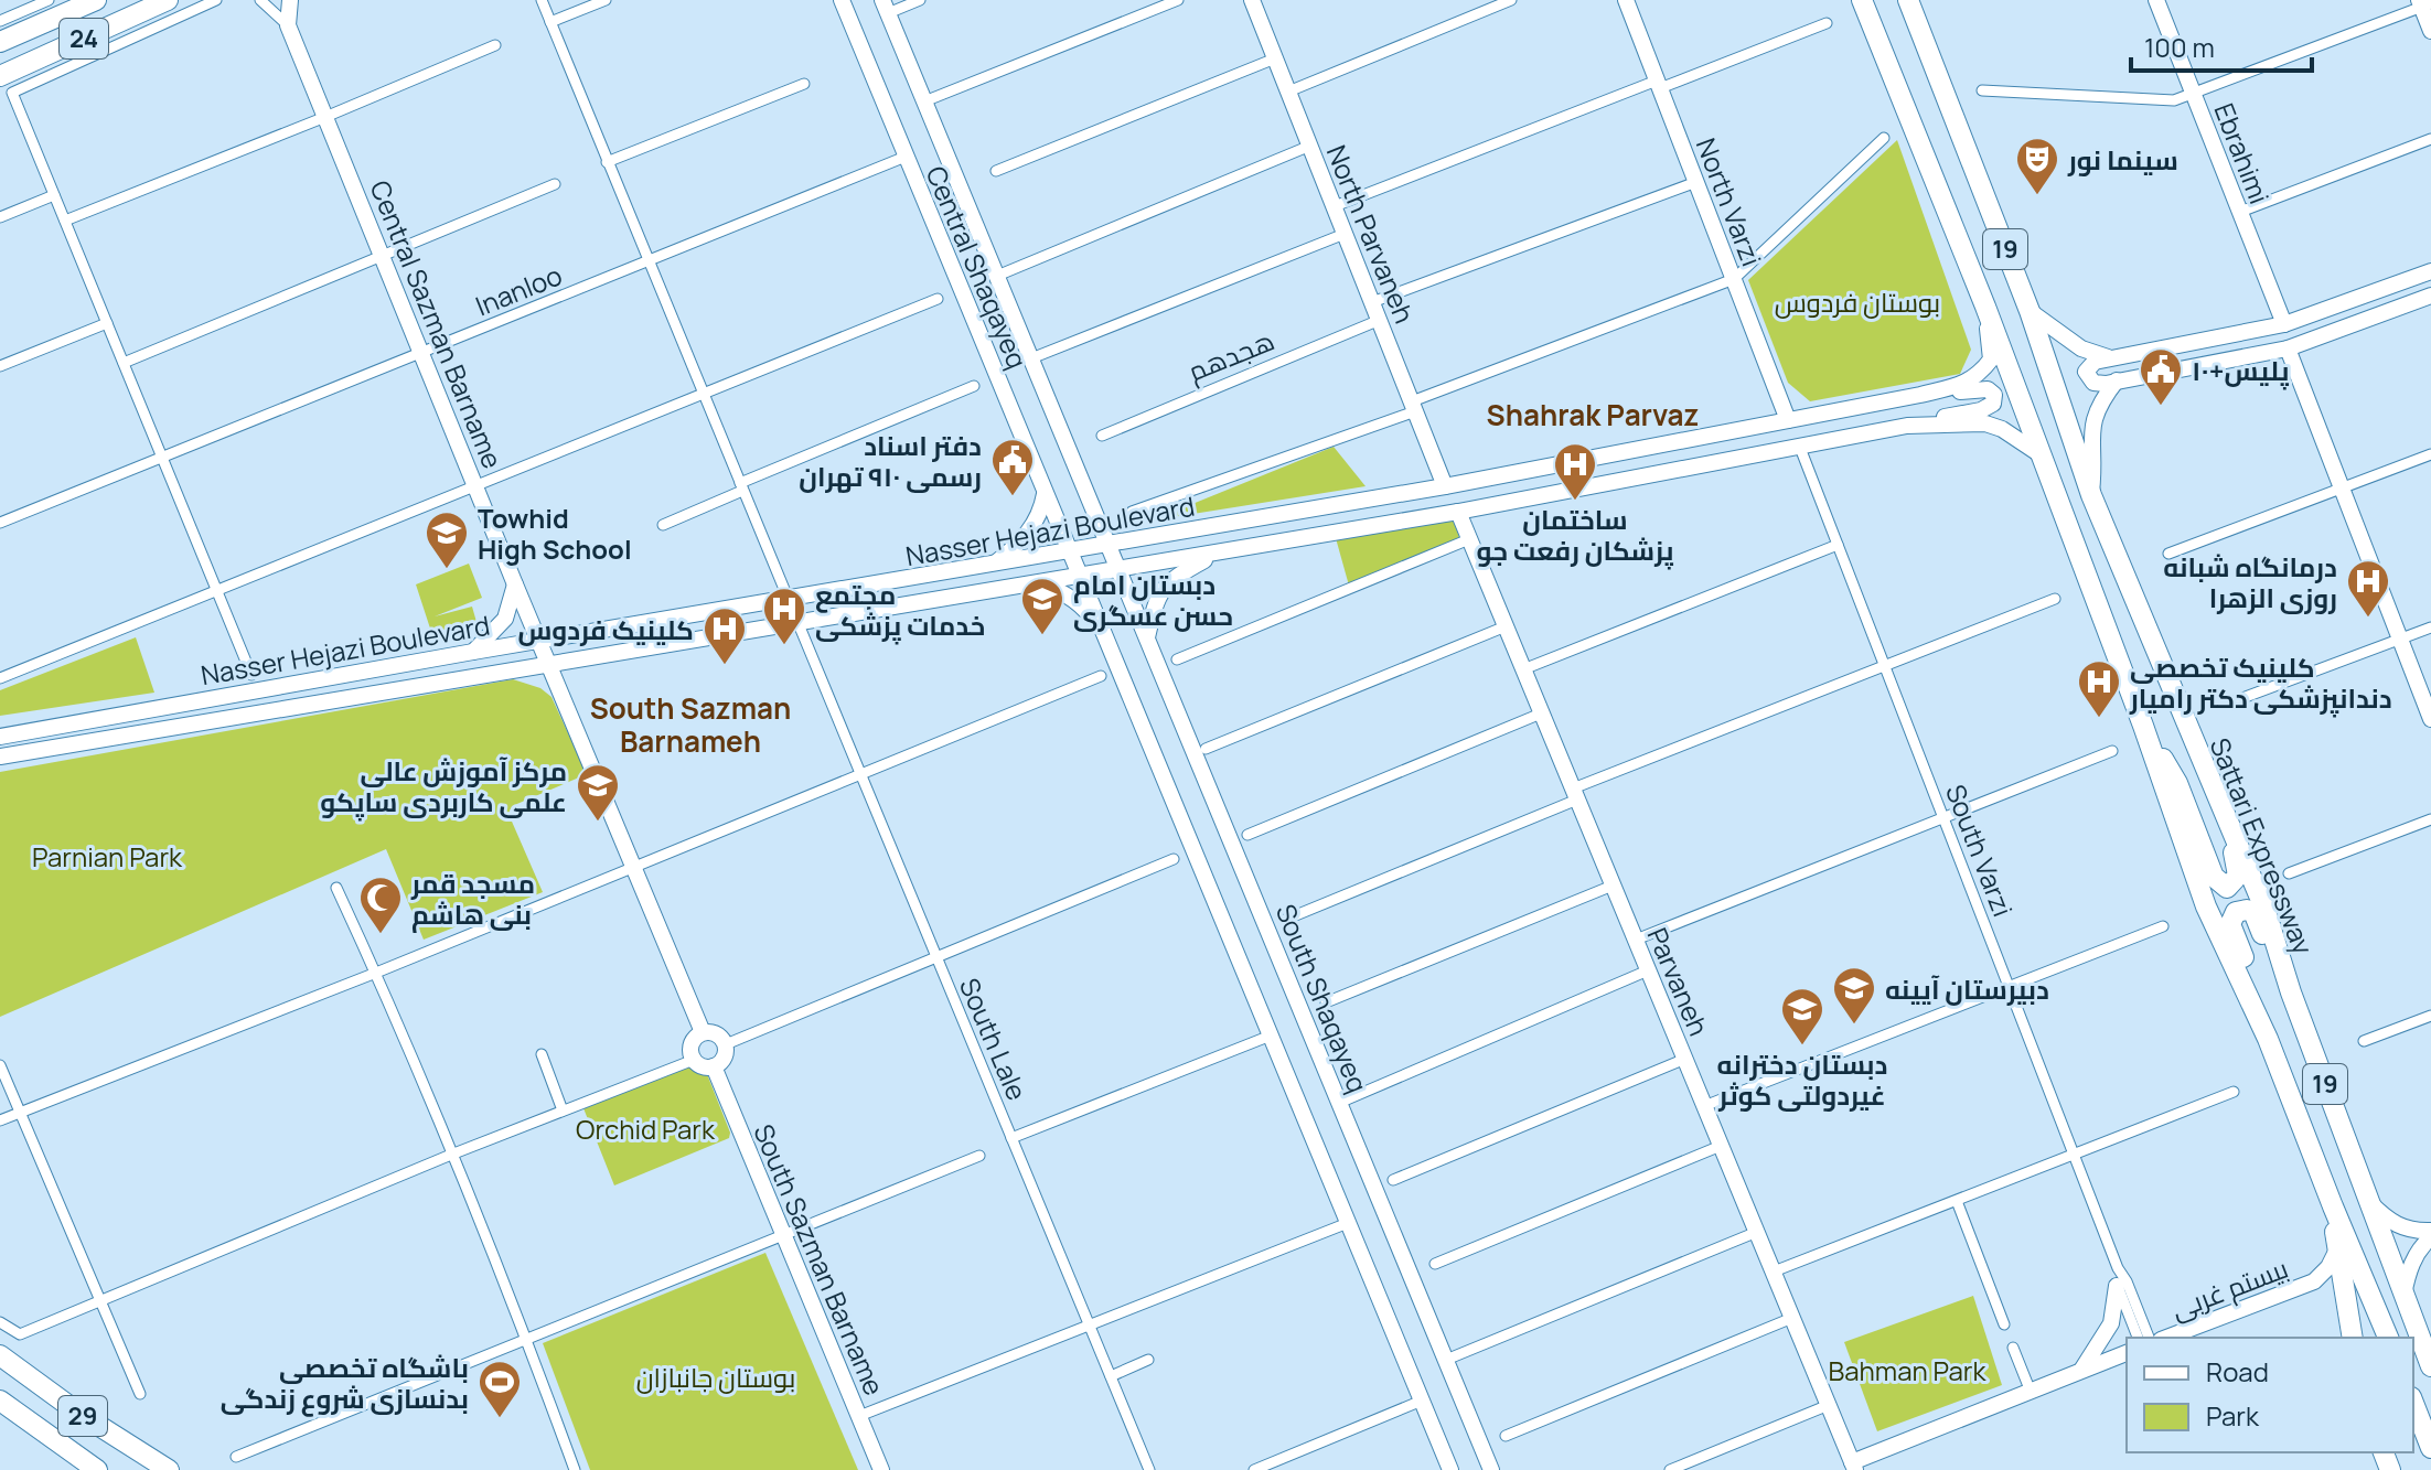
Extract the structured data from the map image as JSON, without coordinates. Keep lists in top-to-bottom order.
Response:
{
  "streets": {
    "highway": [
      "24",
      "19",
      "Sattari Expressway",
      "29"
    ],
    "main road": [
      "Ebrahimi",
      "North Varzi",
      "North Parvaneh",
      "Central Shaqayeq",
      "Central Sazman Barname",
      "Nasser Hejazi Boulevard",
      "Parvaneh",
      "South Shaqayeq",
      "South Sazman Barname",
      "بیستم غربی"
    ],
    "street": [
      "Inanloo",
      "هجدهم",
      "South Varzi",
      "South Lale"
    ]
  },
  "crossings": [
    ["North Varzi", "Nasser Hejazi Boulevard"],
    ["North Parvaneh", "هجدهم"],
    ["North Parvaneh", "Nasser Hejazi Boulevard"],
    ["19", "Nasser Hejazi Boulevard"],
    ["Central Shaqayeq", "Inanloo"],
    ["Central Shaqayeq", "Nasser Hejazi Boulevard"],
    ["Central Shaqayeq", "South Shaqayeq"],
    ["Inanloo", "Central Sazman Barname"],
    ["Central Sazman Barname", "Nasser Hejazi Boulevard"],
    ["Nasser Hejazi Boulevard", "South Varzi"],
    ["Nasser Hejazi Boulevard", "Parvaneh"],
    ["Nasser Hejazi Boulevard", "South Shaqayeq"],
    ["Nasser Hejazi Boulevard", "South Lale"]
  ],
  "districts": ["Shahrak Parvaz", "South Sazman Barnameh"],
  "parks": [
    "بوستان فردوس",
    "Parnian Park",
    "Orchid Park",
    "Bahman Park",
    "بوستان جانبازان"
  ],
  "places": {
    "theatre": ["سینما نور"],
    "public building": ["پلیس+١٠", "دفتر اسناد رسمی ۹۱۰ تهران"],
    "hospital": [
      "ساختمان پزشكان رفعت جو",
      "درمانگاه شبانه روزی الزهرا",
      "مجتمع خدمات پزشکی",
      "کلینیک فردوس",
      "کلینیک تخصصی دندانپزشکی دکتر رامیار"
    ],
    "school or university": [
      "Towhid High School",
      "دبستان امام حسن عسگری",
      "مرکز آموزش عالی علمی کاربردی ساپکو",
      "دبیرستان آیینه",
      "دبستان دخترانه غیردولتی کوثر"
    ],
    "mosque": ["مسجد قمر بنی هاشم"],
    "sports": ["باشگاه تخصصی بدنسازی شروع زندگی"]
  },
  "legend": ["Road", "Park"],
  "scale_bar": "100 m"
}
